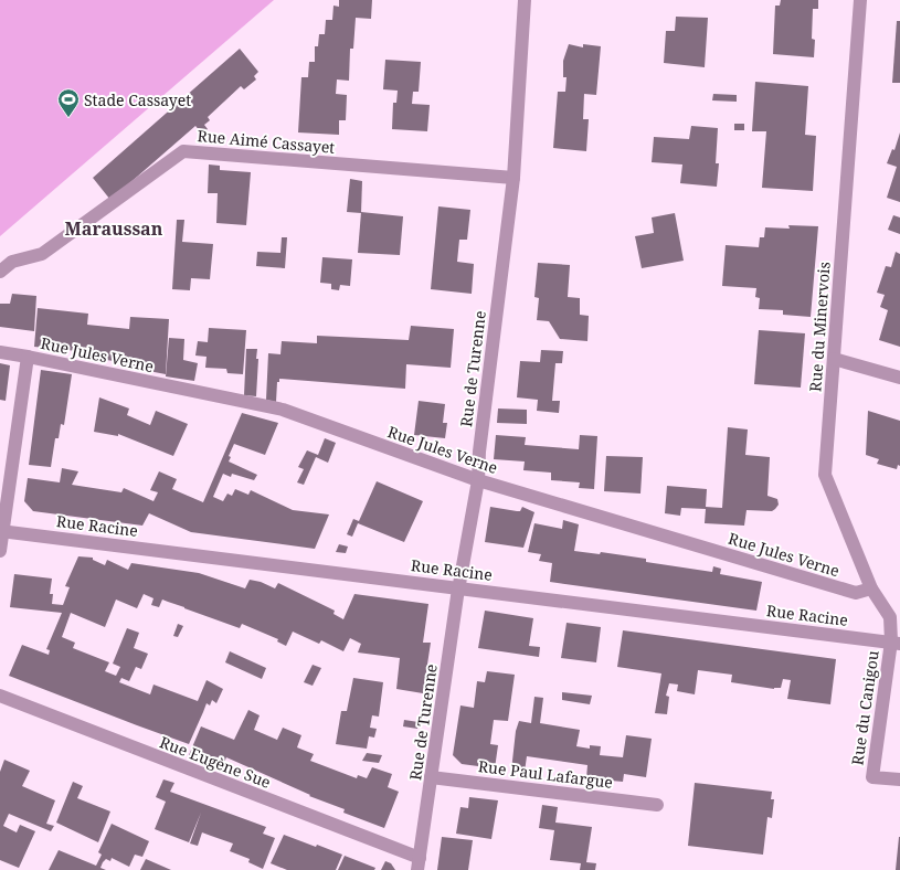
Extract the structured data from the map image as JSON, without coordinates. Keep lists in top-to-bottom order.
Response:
{
  "streets": {
    "street": [
      "Rue Aimé Cassayet",
      "Rue du Minervois",
      "Rue Jules Verne",
      "Rue de Turenne",
      "Rue Racine",
      "Rue du Canigou",
      "Rue Eugène Sue",
      "Rue Paul Lafargue"
    ]
  },
  "crossings": [
    ["Rue Aimé Cassayet", "Rue de Turenne"],
    ["Rue du Minervois", "Rue Jules Verne"],
    ["Rue du Minervois", "Rue Racine"],
    ["Rue du Minervois", "Rue du Canigou"],
    ["Rue Jules Verne", "Rue de Turenne"],
    ["Rue de Turenne", "Rue Racine"],
    ["Rue de Turenne", "Rue Eugène Sue"],
    ["Rue de Turenne", "Rue Paul Lafargue"],
    ["Rue Racine", "Rue du Canigou"]
  ],
  "districts": ["Maraussan"],
  "places": {
    "sports": ["Stade Cassayet"]
  }
}
